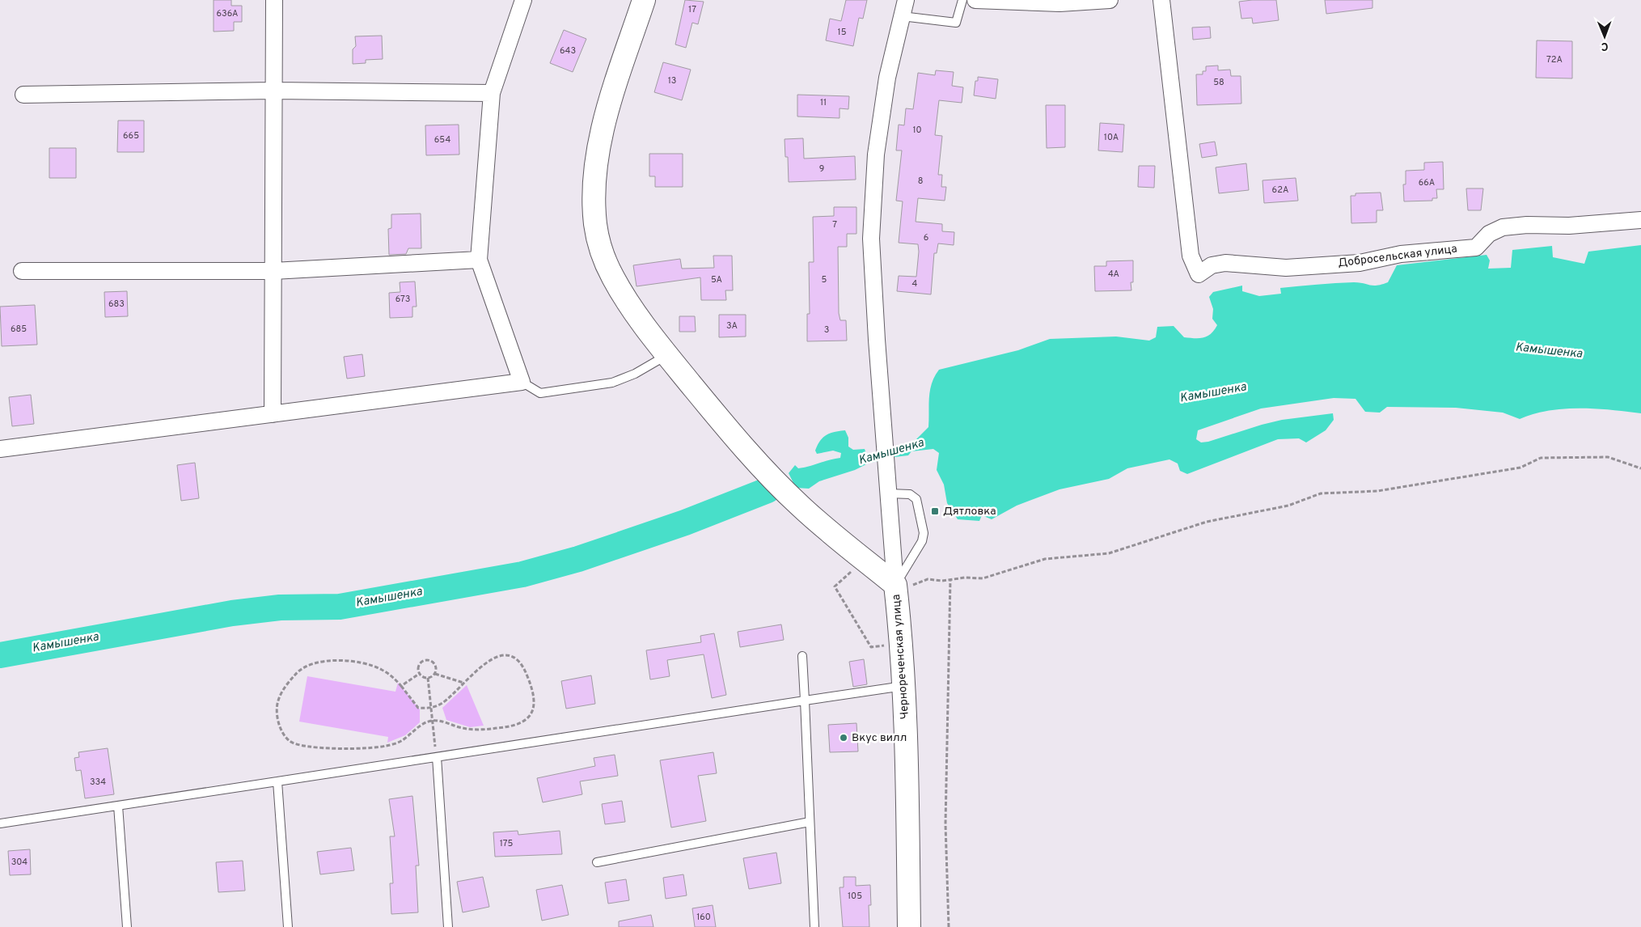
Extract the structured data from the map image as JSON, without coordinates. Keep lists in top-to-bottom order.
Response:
{
  "streets": {
    "street": ["Добросельская улица", "Чернореченская улица"]
  },
  "water": ["Камышенка"],
  "places": {
    "transit": ["Дятловка"],
    "other": ["Вкус вилл"]
  },
  "house_numbers": [
    "17",
    "636А",
    "15",
    "643",
    "72А",
    "13",
    "58",
    "11",
    "10",
    "665",
    "10А",
    "654",
    "9",
    "8",
    "66А",
    "62А",
    "7",
    "6",
    "4А",
    "5А",
    "5",
    "4",
    "673",
    "683",
    "3А",
    "685",
    "3",
    "334",
    "175",
    "304",
    "105",
    "160"
  ],
  "north": "bottom"
}
